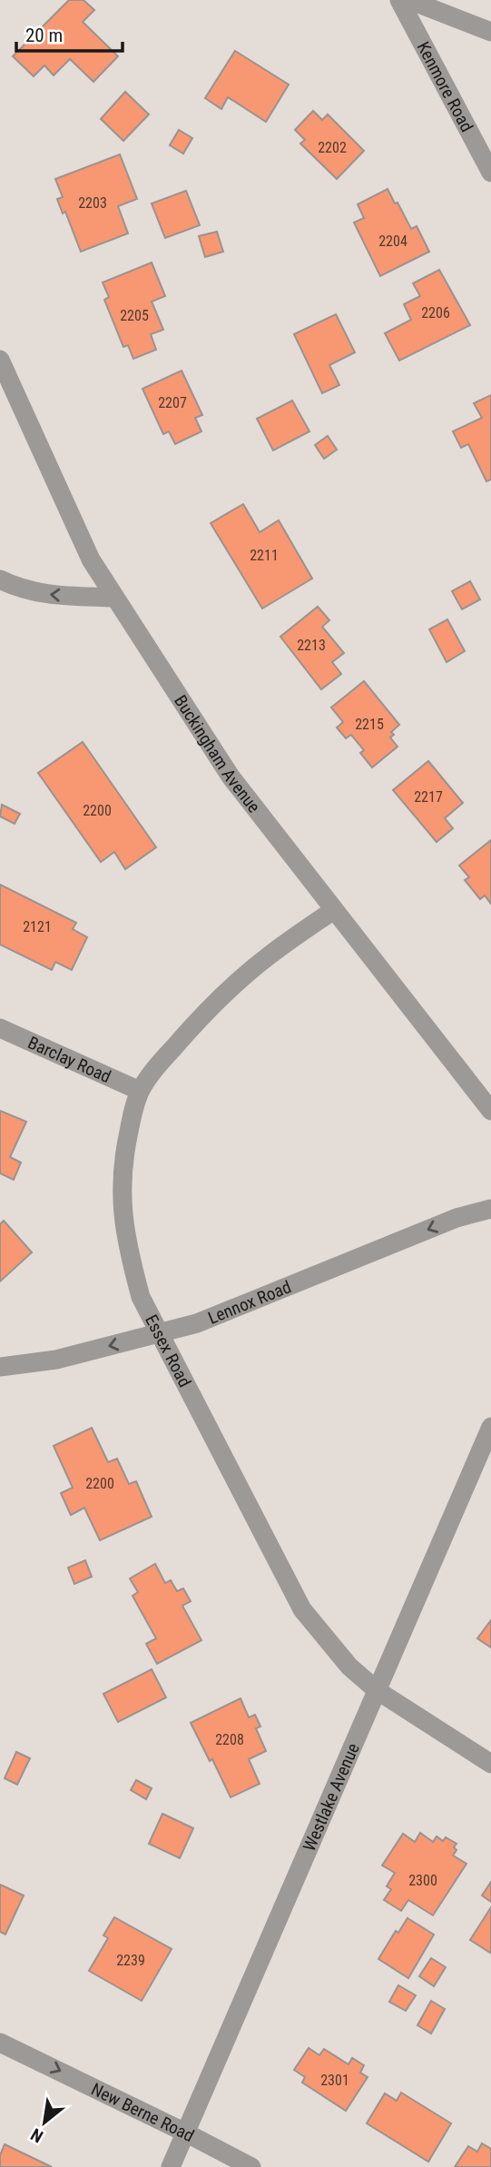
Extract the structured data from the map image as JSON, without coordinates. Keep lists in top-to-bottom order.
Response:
{
  "streets": {
    "street": [
      "Kenmore Road",
      "Buckingham Avenue",
      "Barclay Road",
      "Lennox Road",
      "Essex Road",
      "Westlake Avenue",
      "New Berne Road"
    ]
  },
  "crossings": [
    ["Buckingham Avenue", "Essex Road"],
    ["Barclay Road", "Essex Road"],
    ["Lennox Road", "Essex Road"],
    ["Essex Road", "Westlake Avenue"],
    ["Westlake Avenue", "New Berne Road"]
  ],
  "one_way": ["Lennox Road", "New Berne Road"],
  "house_numbers": [
    "2202",
    "2203",
    "2204",
    "2206",
    "2205",
    "2207",
    "2211",
    "2213",
    "2215",
    "2217",
    "2200",
    "2121",
    "2200",
    "2208",
    "2300",
    "2239",
    "2301"
  ],
  "scale_bar": "20 m",
  "north": "bottom left"
}
